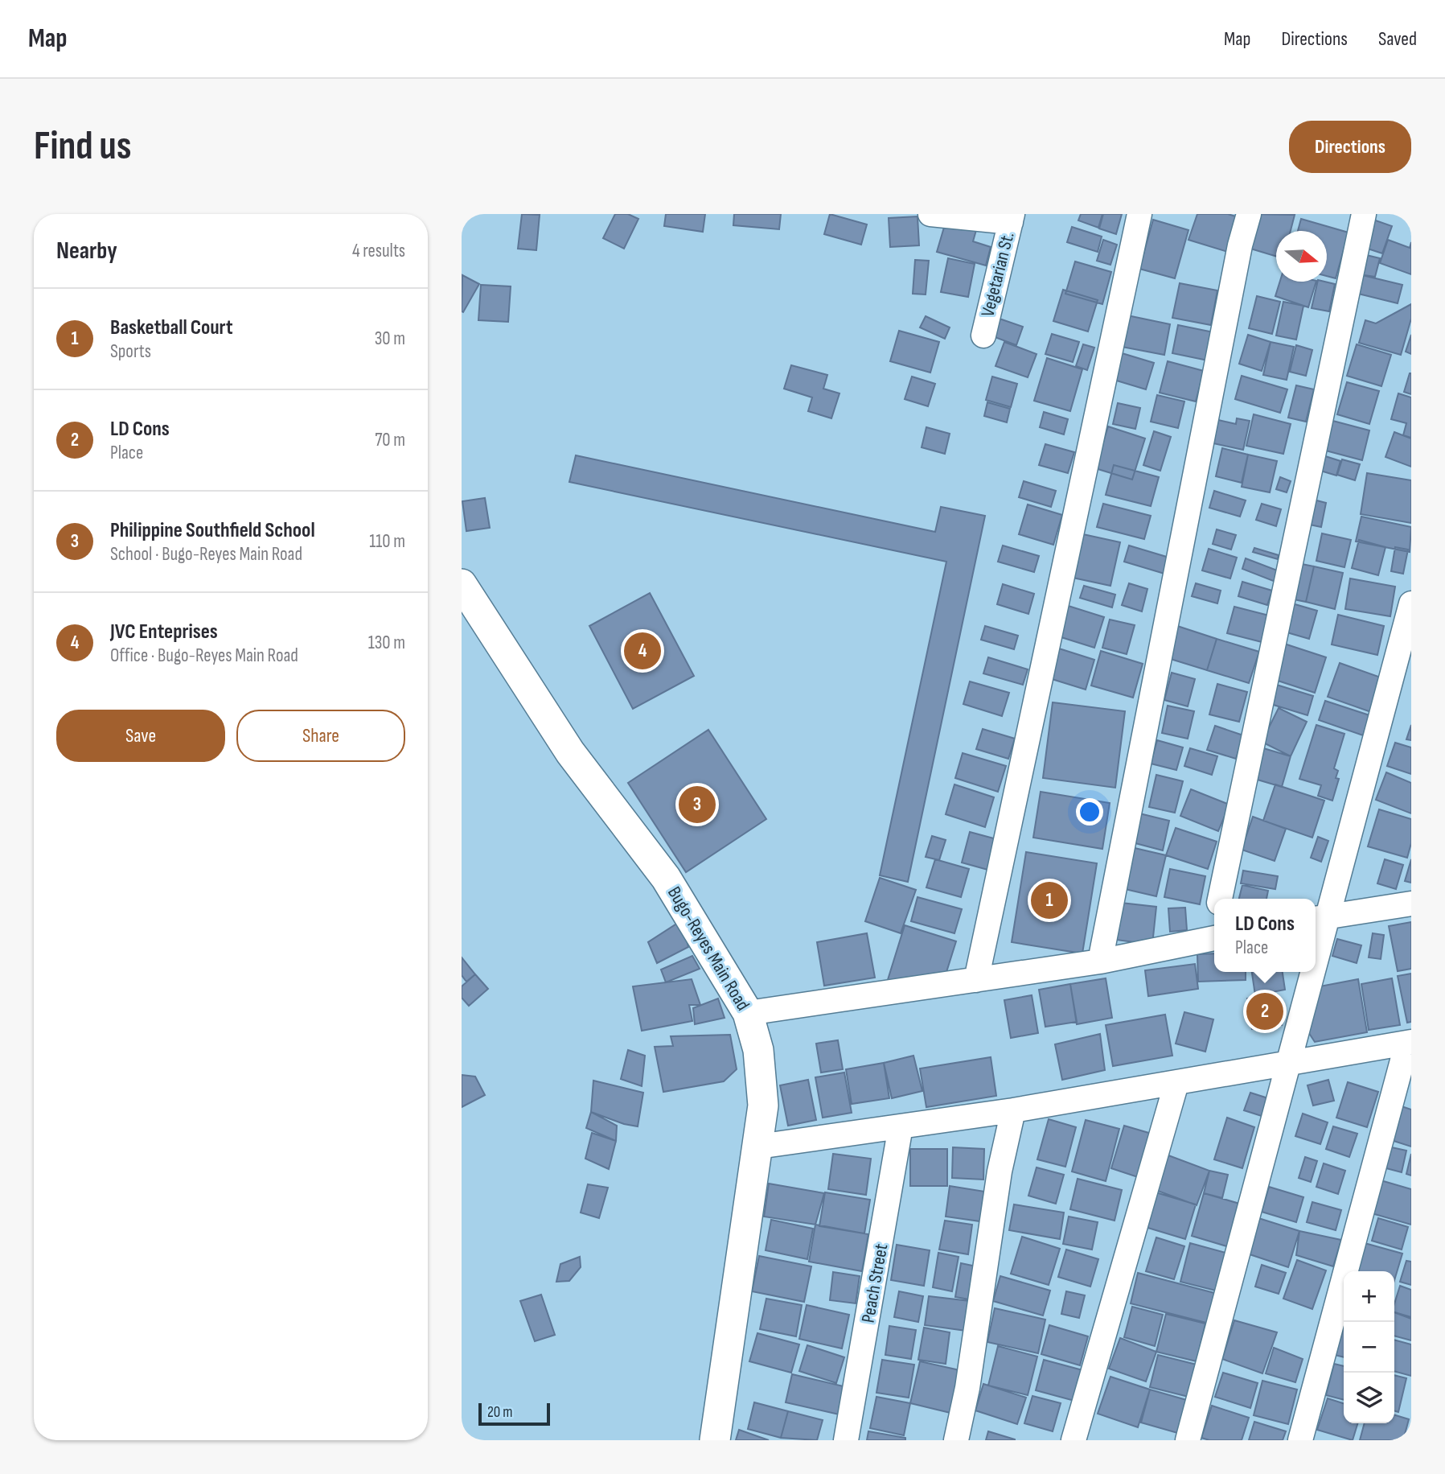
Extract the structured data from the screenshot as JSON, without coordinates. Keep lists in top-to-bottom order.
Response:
{
  "streets": {
    "street": ["Vegetarian St.", "Bugo-Reyes Main Road", "Peach Street"]
  },
  "scale_bar": "20 m",
  "north": "right",
  "page": {
    "header": "Map",
    "nav": ["Map", "Directions", "Saved"],
    "buttons": [
      "Directions",
      ["Save", "Share"]
    ],
    "title": "Find us",
    "heading": ["Nearby", "4 results"],
    "list": [
      {
        "mark": "1",
        "name": "Basketball Court",
        "note": "Sports",
        "value": "30 m"
      },
      {
        "mark": "2",
        "name": "LD Cons",
        "note": "Place",
        "value": "70 m"
      },
      {
        "mark": "3",
        "name": "Philippine Southfield School",
        "note": "School · Bugo-Reyes Main Road",
        "value": "110 m"
      },
      {
        "mark": "4",
        "name": "JVC Enteprises",
        "note": "Office · Bugo-Reyes Main Road",
        "value": "130 m"
      }
    ],
    "pins": [
      "4",
      "3",
      "1",
      "2"
    ],
    "popup": ["LD Cons", "Place"],
    "map_buttons": ["+", "−"],
    "scale": "20 m"
  }
}
